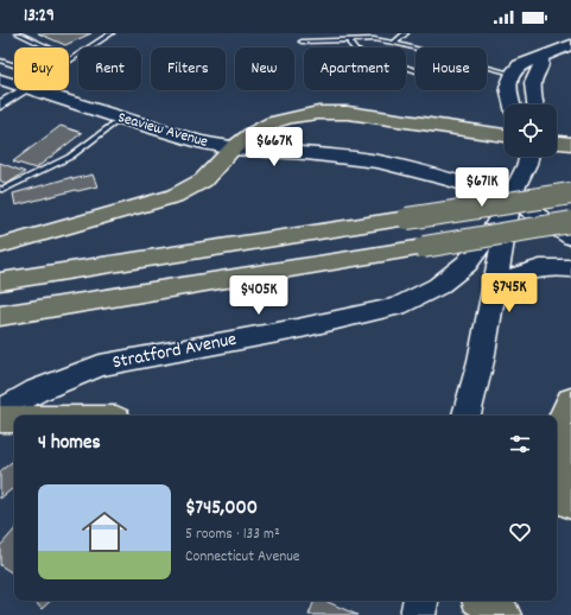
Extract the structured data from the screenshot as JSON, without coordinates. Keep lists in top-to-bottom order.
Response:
{
  "streets": {
    "main road": ["Seaview Avenue", "Stratford Avenue"]
  },
  "crossings": [
    ["Seaview Avenue", "Stratford Avenue"]
  ],
  "page": {
    "status": "13:29",
    "chip": [
      "Buy",
      "Rent",
      "Filters",
      "New",
      "Apartment",
      "House"
    ],
    "price": [
      "$667K",
      "$671K",
      "$745K",
      "$405K"
    ],
    "heading": "4 homes",
    "list": [
      {
        "name": "$745,000",
        "note": "5 rooms · 133 m² · Connecticut Avenue"
      }
    ]
  }
}
